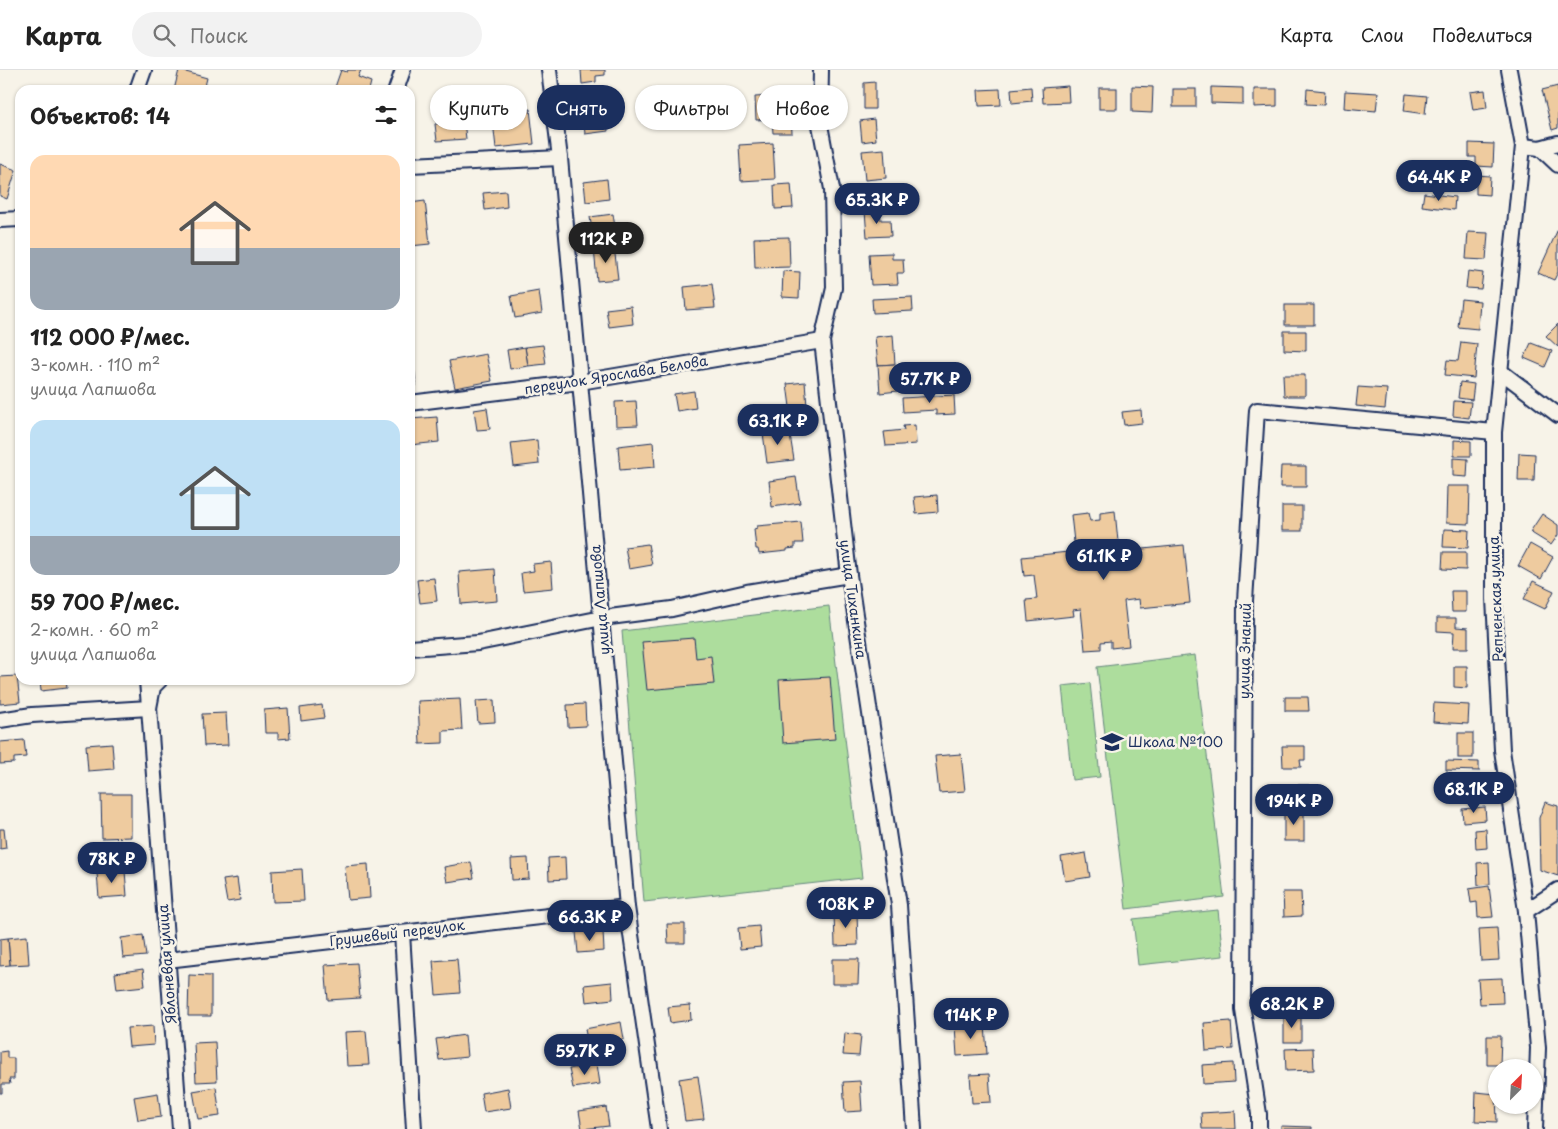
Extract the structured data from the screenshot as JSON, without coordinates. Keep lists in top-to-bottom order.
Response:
{
  "streets": {
    "street": [
      "переулок Ярослава Белова",
      "улица Тиханкина",
      "Репненская улица",
      "улица Лапшова",
      "улица Знаний",
      "Грушевый переулок",
      "Яблоневая улица"
    ]
  },
  "crossings": [
    ["переулок Ярослава Белова", "улица Тиханкина"],
    ["переулок Ярослава Белова", "улица Лапшова"],
    ["Репненская улица", "улица Знаний"],
    ["улица Лапшова", "Грушевый переулок"],
    ["Грушевый переулок", "Яблоневая улица"]
  ],
  "places": {
    "school or university": ["Школа №100"]
  },
  "north": "top right",
  "page": {
    "header": "Карта",
    "search": "Поиск",
    "nav": ["Карта", "Слои", "Поделиться"],
    "chip": [
      "Купить",
      "Снять",
      "Фильтры",
      "Новое"
    ],
    "heading": "Объектов: 14",
    "list": [
      {
        "name": "112 000 ₽/мес.",
        "note": "3-комн. · 110 m² · улица Лапшова"
      },
      {
        "name": "59 700 ₽/мес.",
        "note": "2-комн. · 60 m² · улица Лапшова"
      }
    ],
    "price": [
      "64.4K ₽",
      "65.3K ₽",
      "112K ₽",
      "57.7K ₽",
      "63.1K ₽",
      "61.1K ₽",
      "68.1K ₽",
      "194K ₽",
      "78K ₽",
      "108K ₽",
      "66.3K ₽",
      "68.2K ₽",
      "114K ₽",
      "59.7K ₽"
    ]
  }
}
